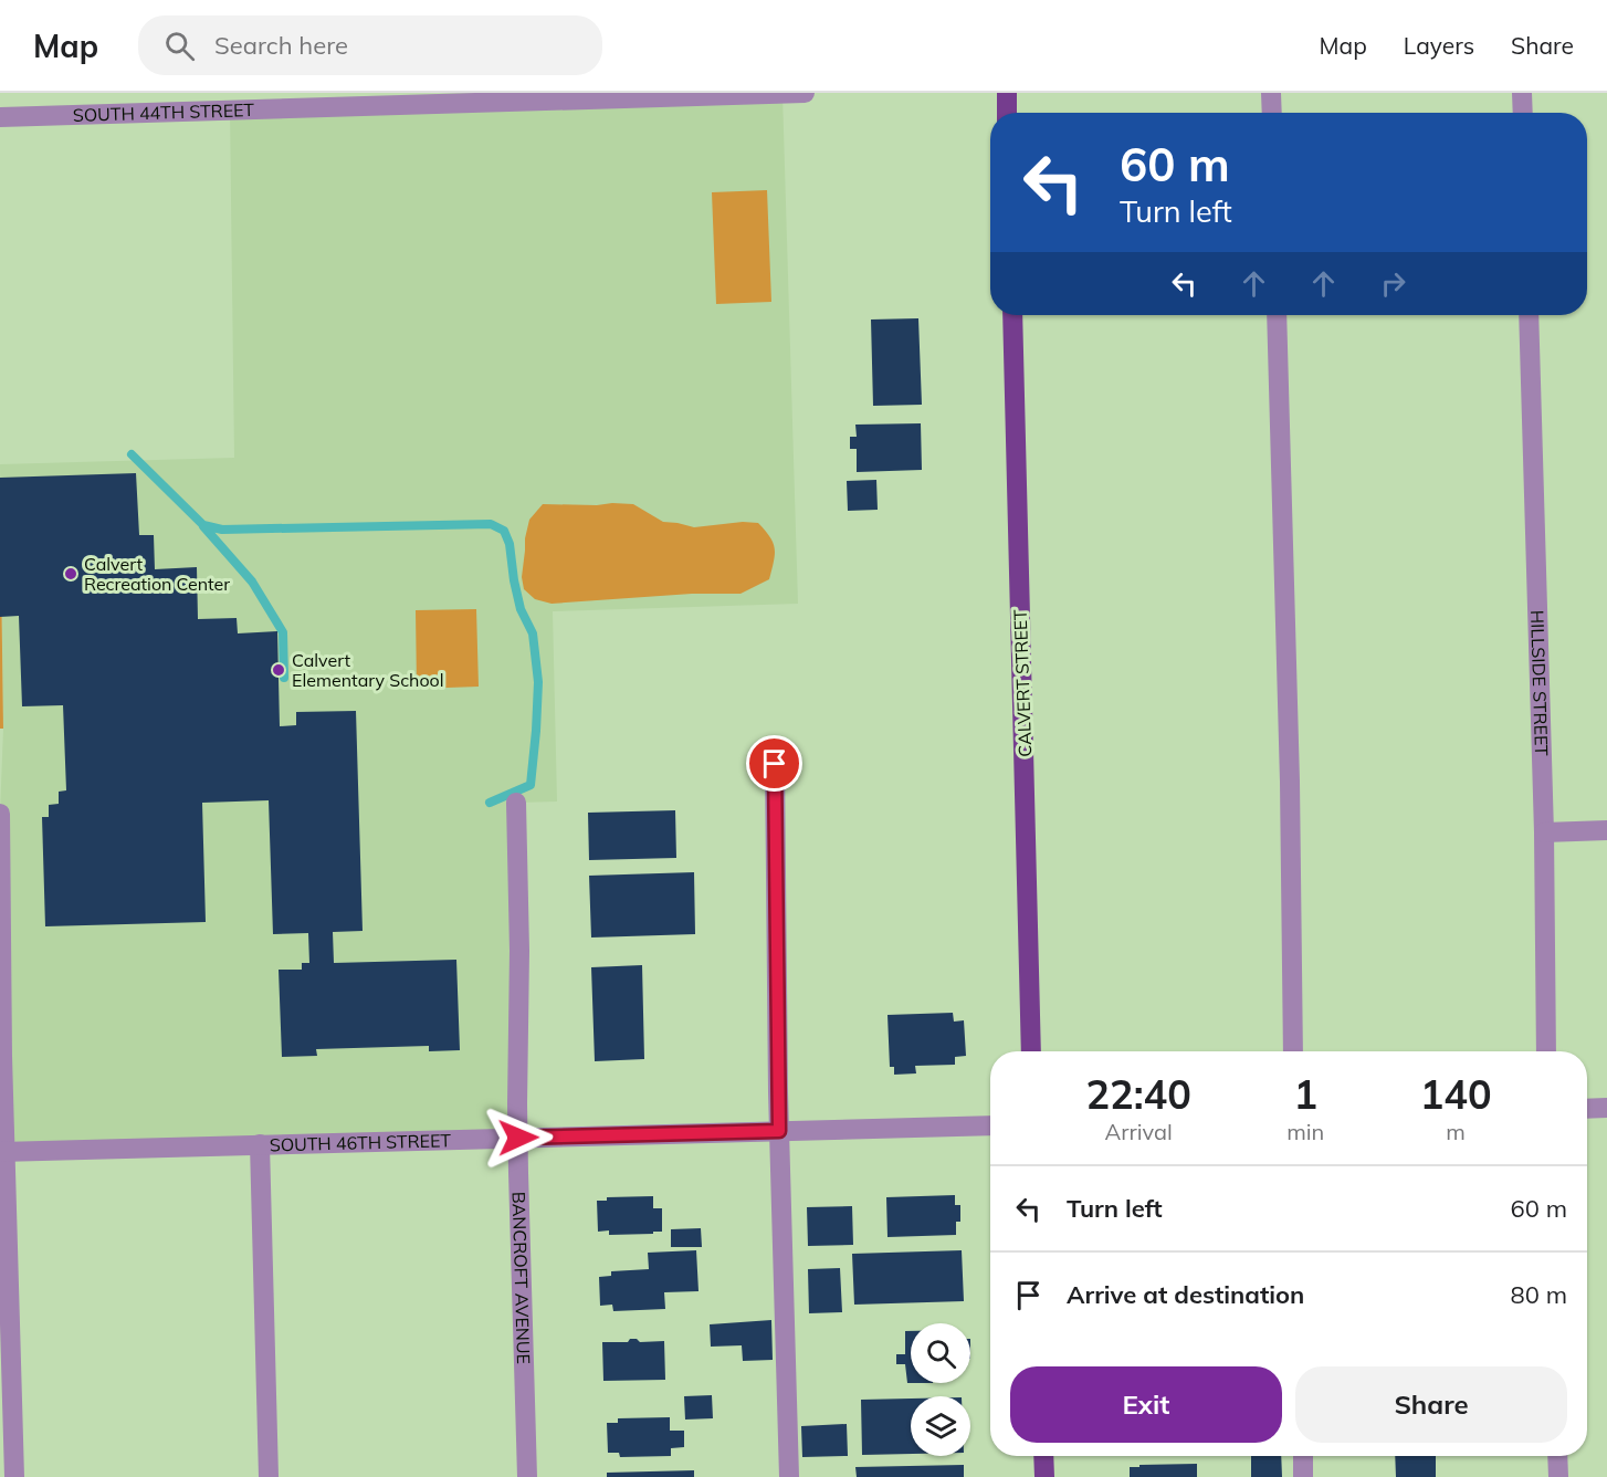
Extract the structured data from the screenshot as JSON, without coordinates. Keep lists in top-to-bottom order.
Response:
{
  "streets": {
    "main road": ["CALVERT STREET"],
    "street": [
      "SOUTH 44TH STREET",
      "HILLSIDE STREET",
      "SOUTH 46TH STREET",
      "BANCROFT AVENUE"
    ]
  },
  "crossings": [
    ["SOUTH 46TH STREET", "BANCROFT AVENUE"]
  ],
  "places": ["Calvert Recreation Center", "Calvert Elementary School"],
  "page": {
    "header": "Map",
    "search": "Search here",
    "nav": ["Map", "Layers", "Share"],
    "turn": ["60 m", "Turn left"],
    "eta": [
      "22:40",
      "Arrival",
      "1",
      "min",
      "140",
      "m"
    ],
    "list": [
      {
        "name": "Turn left",
        "value": "60 m"
      },
      {
        "name": "Arrive at destination",
        "value": "80 m"
      }
    ],
    "buttons": ["Exit", "Share"]
  }
}
